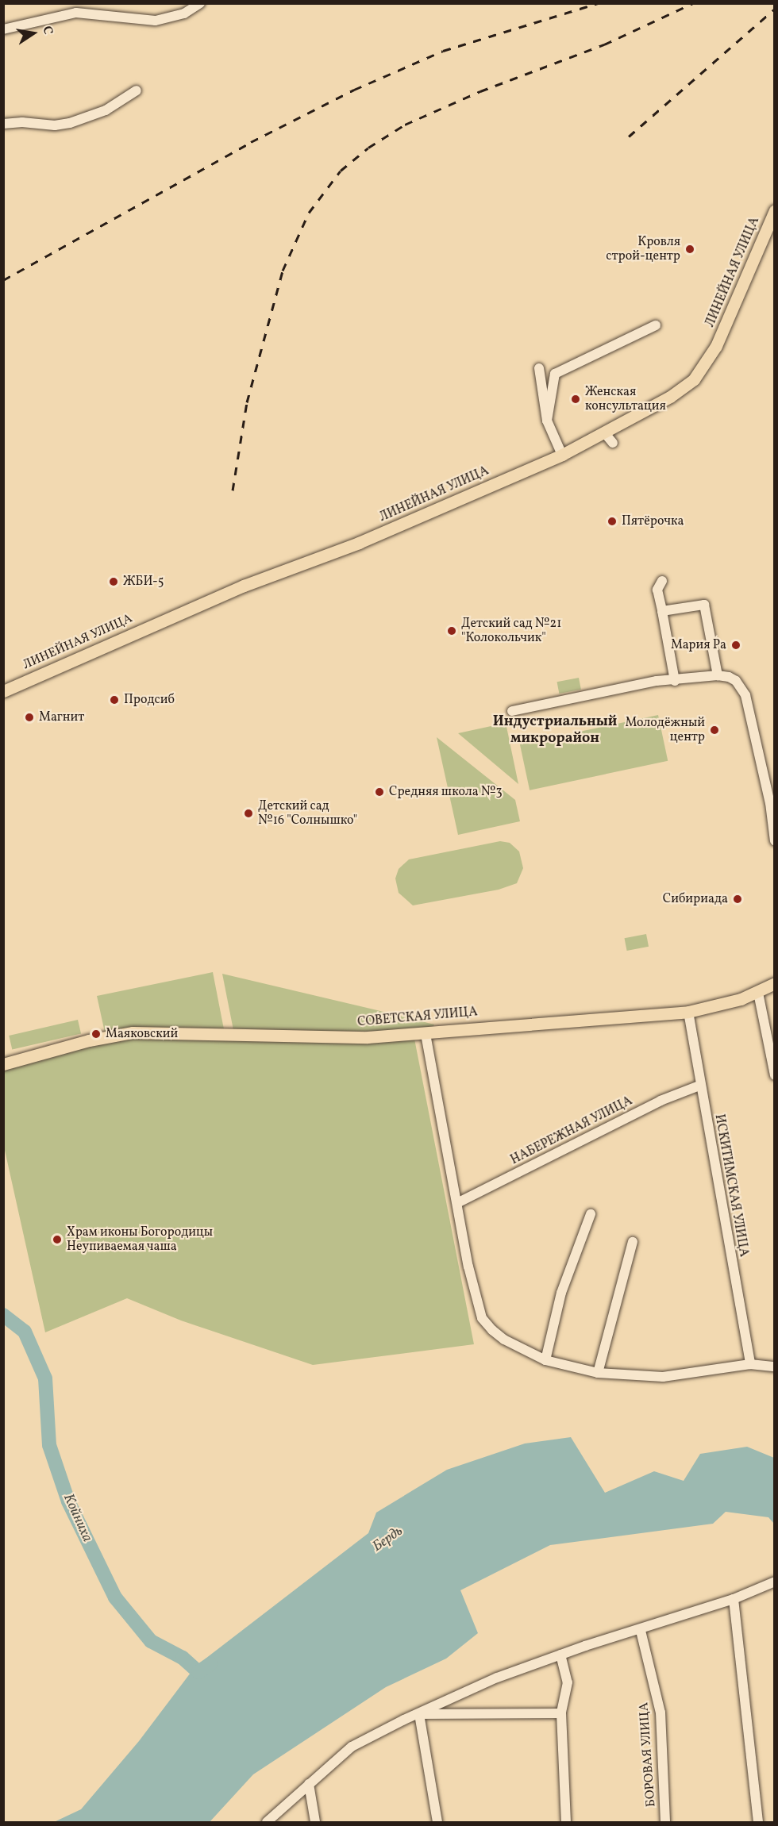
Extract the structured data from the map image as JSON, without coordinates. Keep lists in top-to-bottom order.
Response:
{
  "streets": {
    "main road": ["ЛИНЕЙНАЯ УЛИЦА", "СОВЕТСКАЯ УЛИЦА"],
    "street": ["НАБЕРЕЖНАЯ УЛИЦА", "ИСКИТИМСКАЯ УЛИЦА", "БОРОВАЯ УЛИЦА"]
  },
  "crossings": [
    ["СОВЕТСКАЯ УЛИЦА", "ИСКИТИМСКАЯ УЛИЦА"],
    ["НАБЕРЕЖНАЯ УЛИЦА", "ИСКИТИМСКАЯ УЛИЦА"]
  ],
  "districts": ["Индустриальный микрорайон"],
  "water": ["Койниха", "Бердь"],
  "places": [
    "Кровля строй-центр",
    "Женская консультация",
    "Пятёрочка",
    "ЖБИ-5",
    "Детский сад №21 \"Колокольчик\"",
    "Мария Ра",
    "Продсиб",
    "Магнит",
    "Молодёжный центр",
    "Средняя школа №3",
    "Детский сад №16 \"Солнышко\"",
    "Сибириада",
    "Маяковский",
    "Храм иконы Богородицы Неупиваемая чаша"
  ],
  "north": "right"
}
